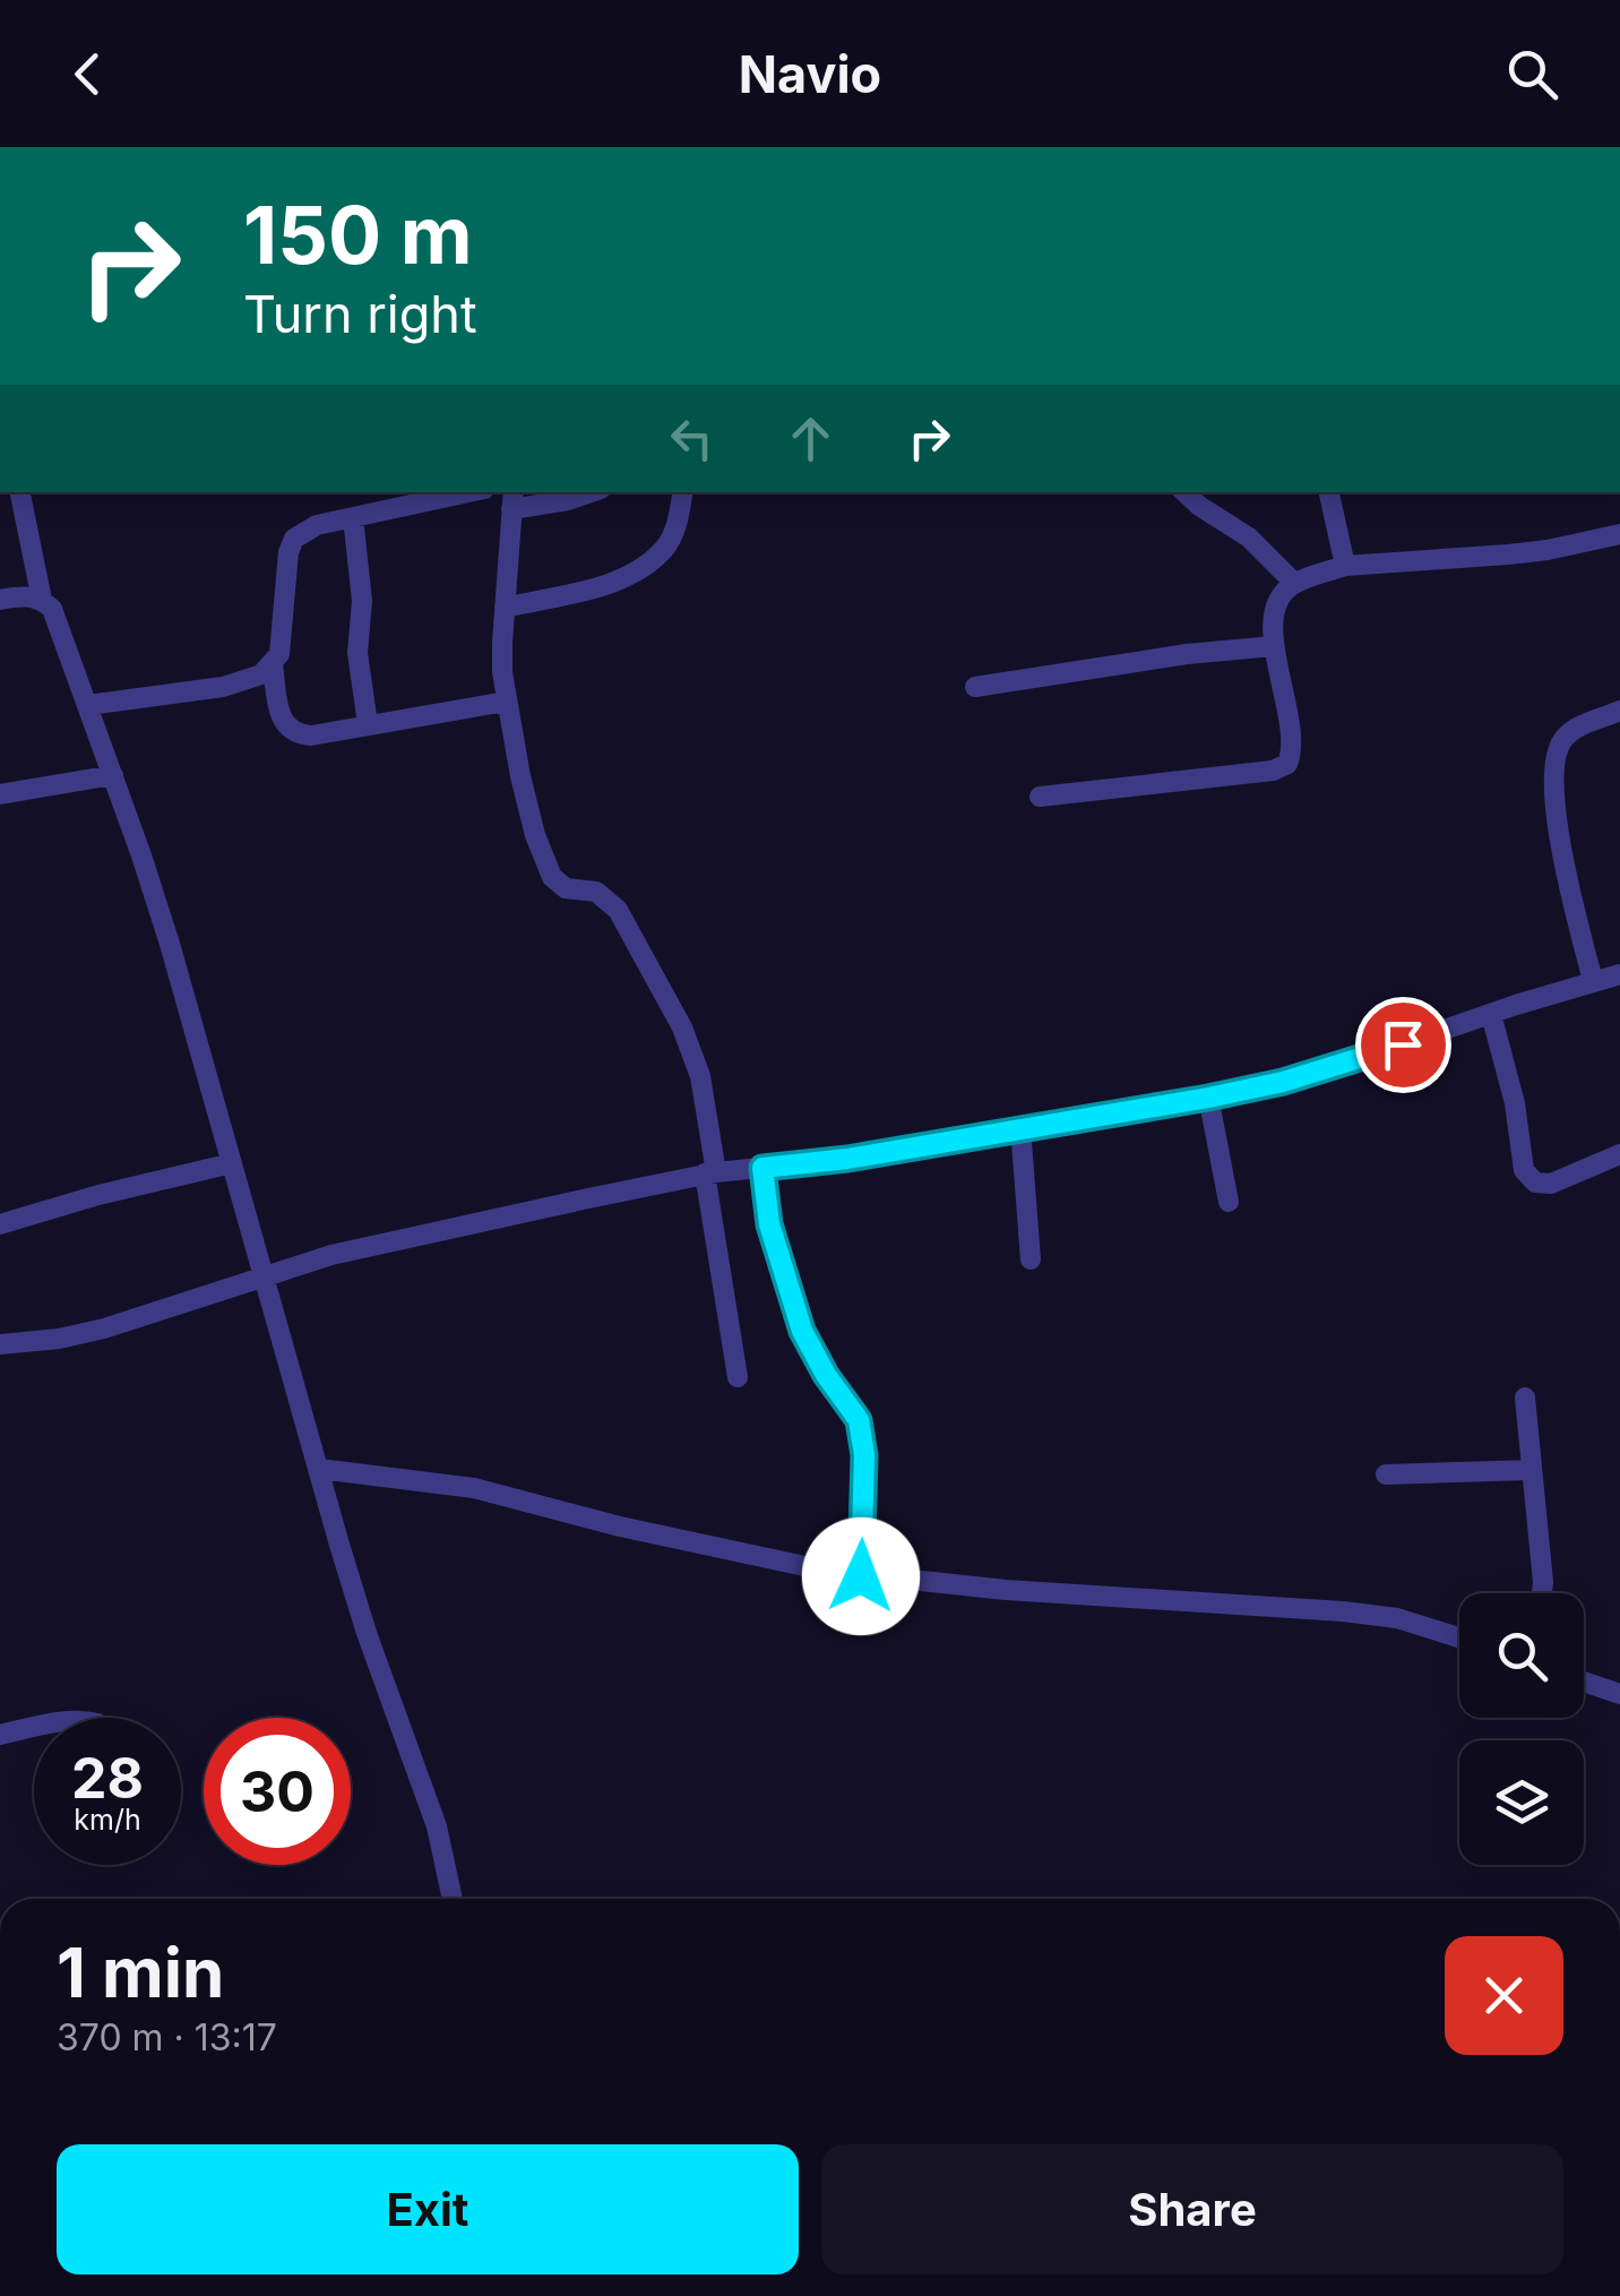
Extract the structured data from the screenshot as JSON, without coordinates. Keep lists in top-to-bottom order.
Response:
{
  "page": {
    "header": "Navio",
    "turn": ["150 m", "Turn right"],
    "speed": "28 km/h",
    "limit": "30",
    "heading": ["1 min", "370 m · 13:17"],
    "buttons": ["Exit", "Share"]
  }
}
